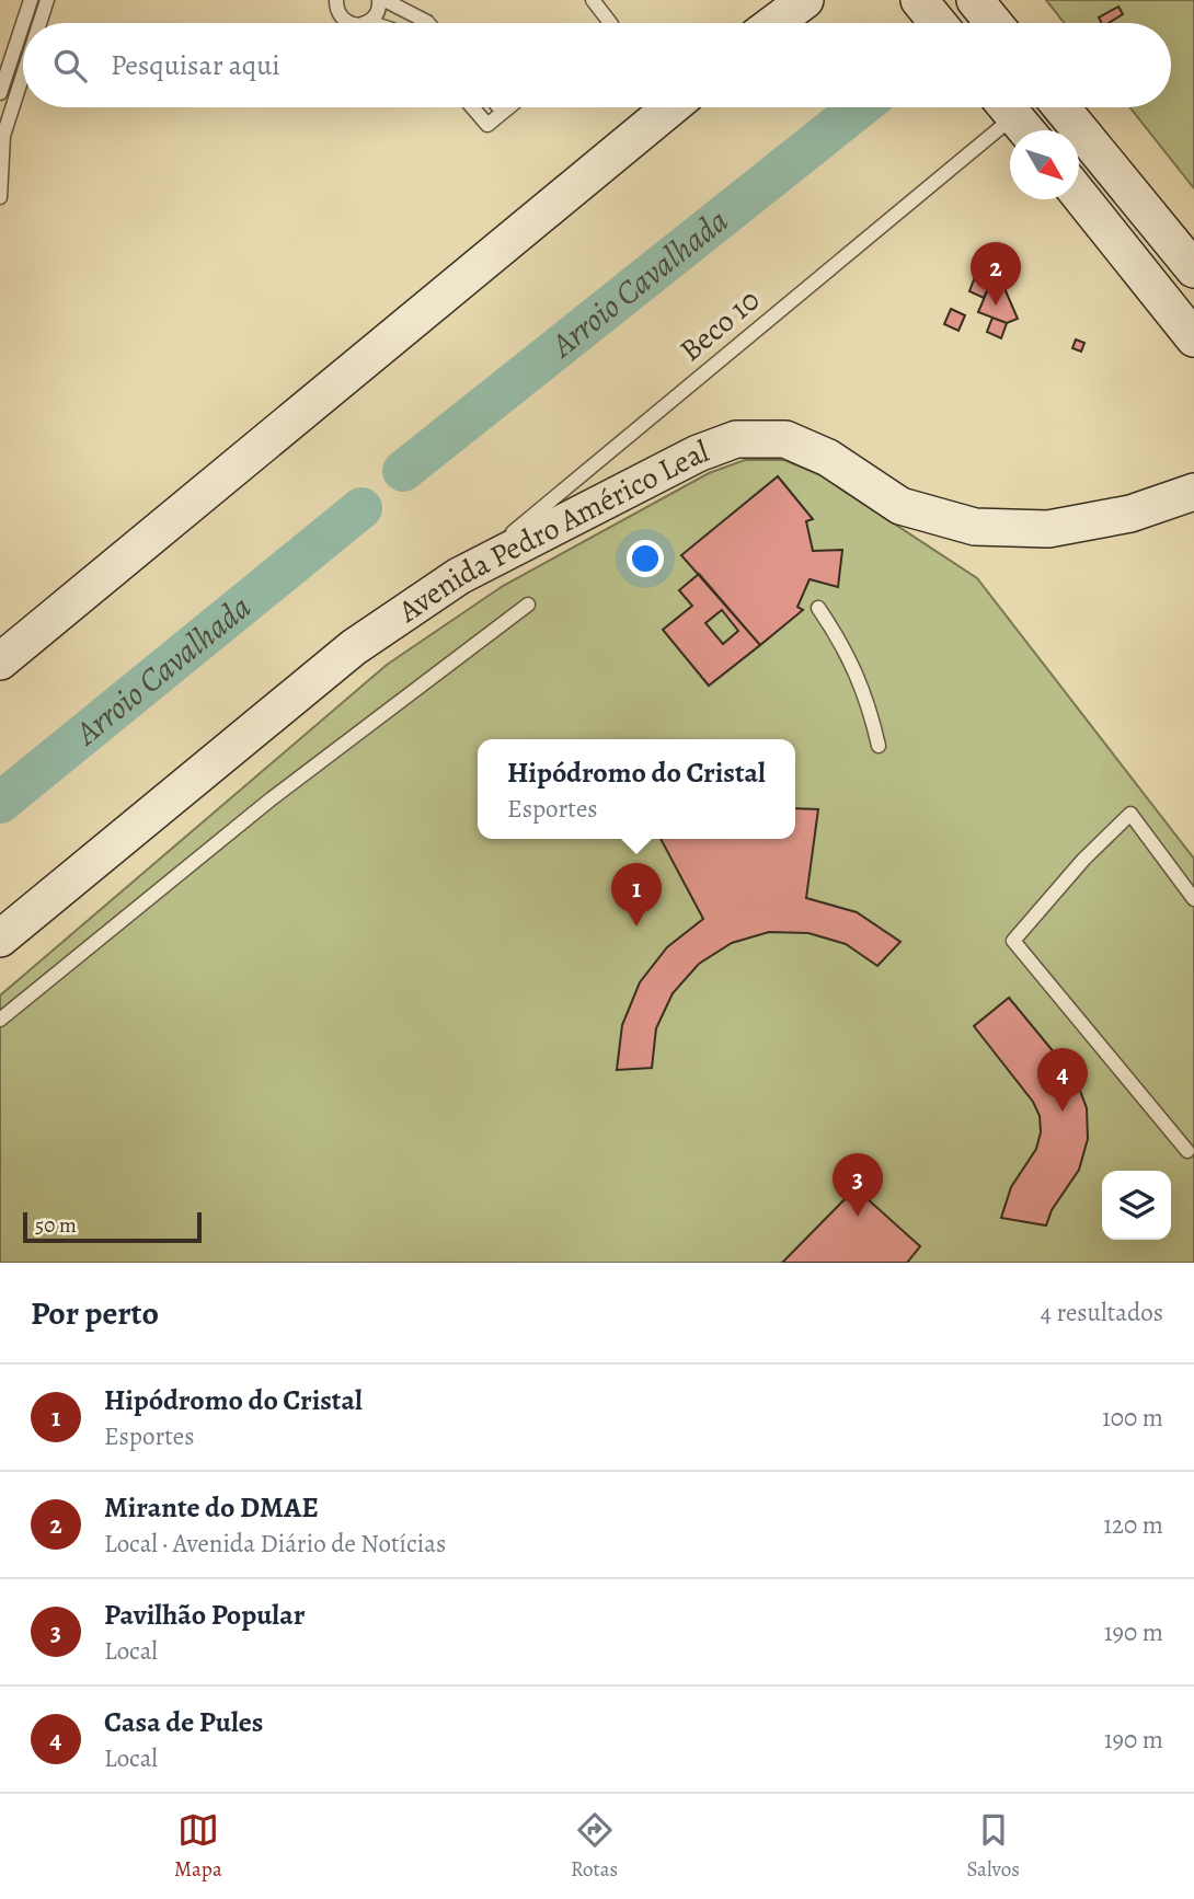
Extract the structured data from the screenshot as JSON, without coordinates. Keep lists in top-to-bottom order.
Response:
{
  "streets": {
    "main road": ["Avenida Pedro Américo Leal"],
    "lane": ["Beco 10"]
  },
  "crossings": [
    ["Beco 10", "Avenida Pedro Américo Leal"]
  ],
  "water": ["Arroio Cavalhada"],
  "scale_bar": "50 m",
  "north": "bottom right",
  "page": {
    "search": "Pesquisar aqui",
    "pins": [
      "2",
      "1",
      "4",
      "3"
    ],
    "popup": ["Hipódromo do Cristal", "Esportes"],
    "scale": "50 m",
    "heading": ["Por perto", "4 resultados"],
    "list": [
      {
        "mark": "1",
        "name": "Hipódromo do Cristal",
        "note": "Esportes",
        "value": "100 m"
      },
      {
        "mark": "2",
        "name": "Mirante do DMAE",
        "note": "Local · Avenida Diário de Notícias",
        "value": "120 m"
      },
      {
        "mark": "3",
        "name": "Pavilhão Popular",
        "note": "Local",
        "value": "190 m"
      },
      {
        "mark": "4",
        "name": "Casa de Pules",
        "note": "Local",
        "value": "190 m"
      }
    ],
    "nav": ["Mapa", "Rotas", "Salvos"]
  }
}
